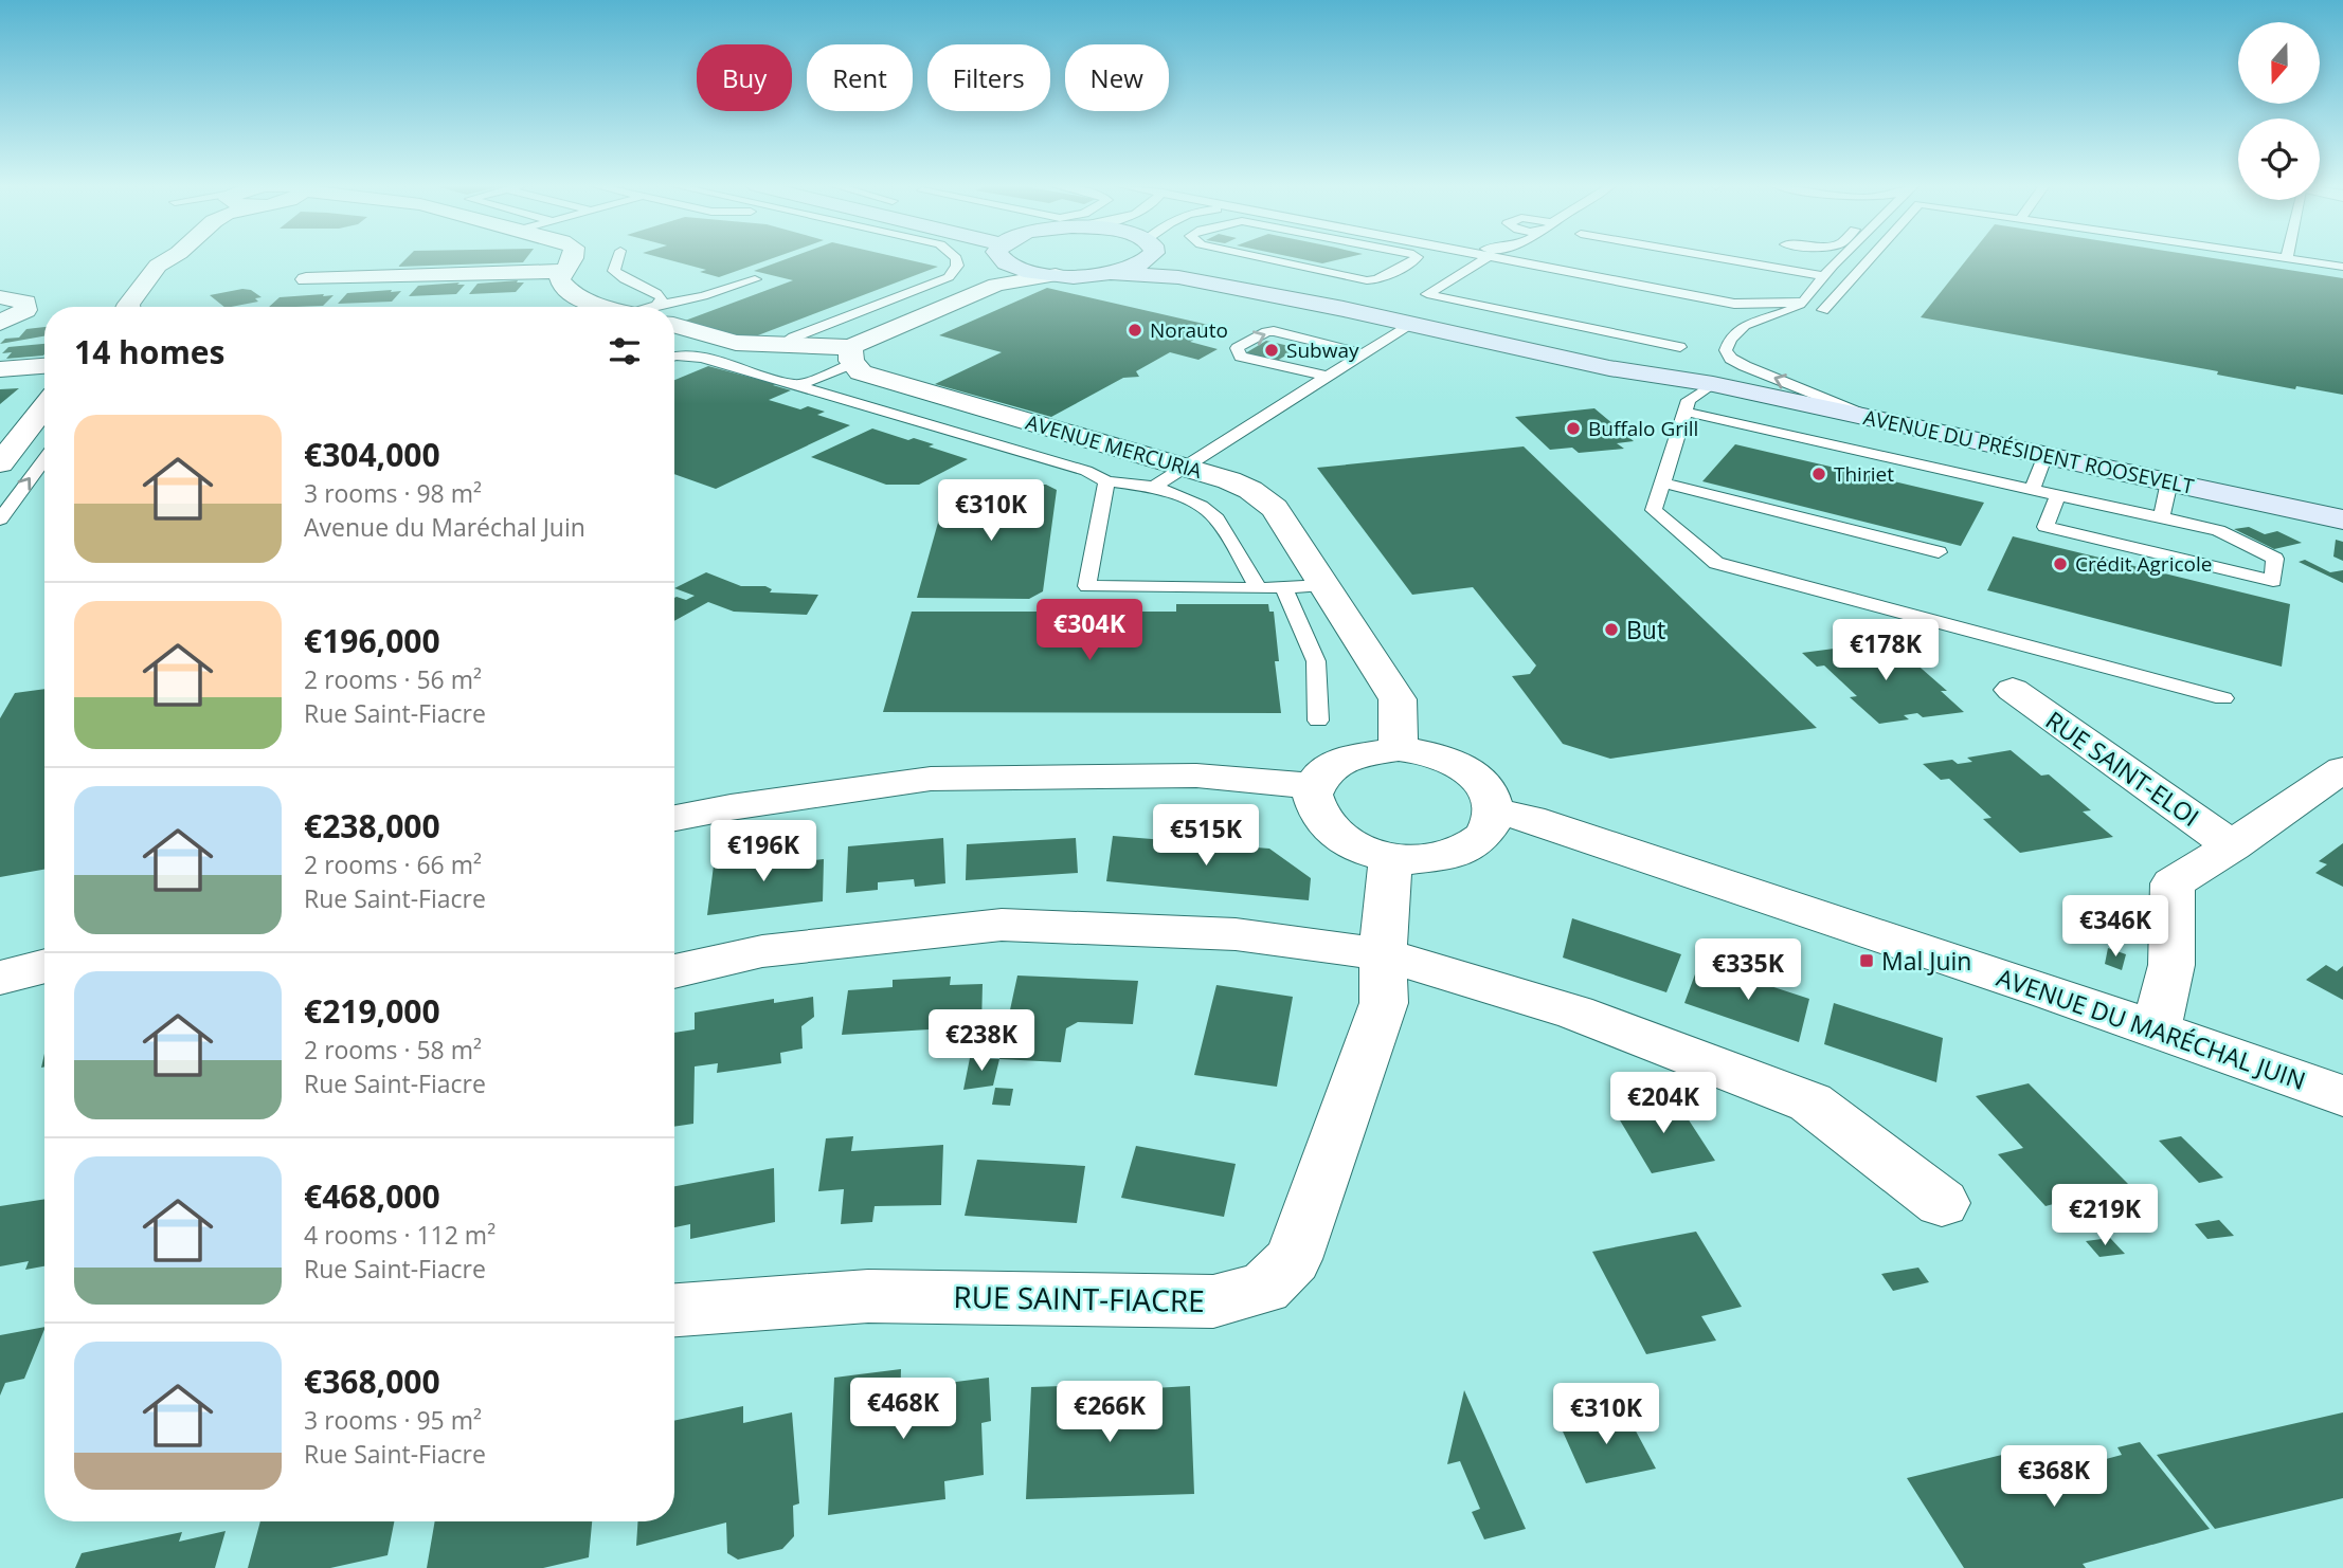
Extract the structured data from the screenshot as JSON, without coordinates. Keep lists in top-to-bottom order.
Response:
{
  "streets": {
    "main road": ["AVENUE DU PRÉSIDENT ROOSEVELT"],
    "street": [
      "AVENUE MERCURIA",
      "RUE SAINT-ELOI",
      "AVENUE DU MARÉCHAL JUIN",
      "RUE SAINT-FIACRE"
    ]
  },
  "crossings": [
    ["AVENUE MERCURIA", "AVENUE DU MARÉCHAL JUIN"],
    ["AVENUE MERCURIA", "RUE SAINT-FIACRE"],
    ["AVENUE DU MARÉCHAL JUIN", "RUE SAINT-FIACRE"]
  ],
  "places": {
    "other": [
      "Norauto",
      "Subway",
      "Buffalo Grill",
      "Thiriet",
      "Crédit Agricole",
      "But"
    ],
    "transit": ["Mal Juin"]
  },
  "north": "bottom",
  "page": {
    "chip": [
      "Buy",
      "Rent",
      "Filters",
      "New"
    ],
    "heading": "14 homes",
    "list": [
      {
        "name": "€304,000",
        "note": "3 rooms · 98 m² · Avenue du Maréchal Juin"
      },
      {
        "name": "€196,000",
        "note": "2 rooms · 56 m² · Rue Saint-Fiacre"
      },
      {
        "name": "€238,000",
        "note": "2 rooms · 66 m² · Rue Saint-Fiacre"
      },
      {
        "name": "€219,000",
        "note": "2 rooms · 58 m² · Rue Saint-Fiacre"
      },
      {
        "name": "€468,000",
        "note": "4 rooms · 112 m² · Rue Saint-Fiacre"
      },
      {
        "name": "€368,000",
        "note": "3 rooms · 95 m² · Rue Saint-Fiacre"
      }
    ],
    "price": [
      "€310K",
      "€304K",
      "€178K",
      "€515K",
      "€196K",
      "€346K",
      "€335K",
      "€238K",
      "€204K",
      "€219K",
      "€468K",
      "€266K",
      "€310K",
      "€368K"
    ]
  }
}
